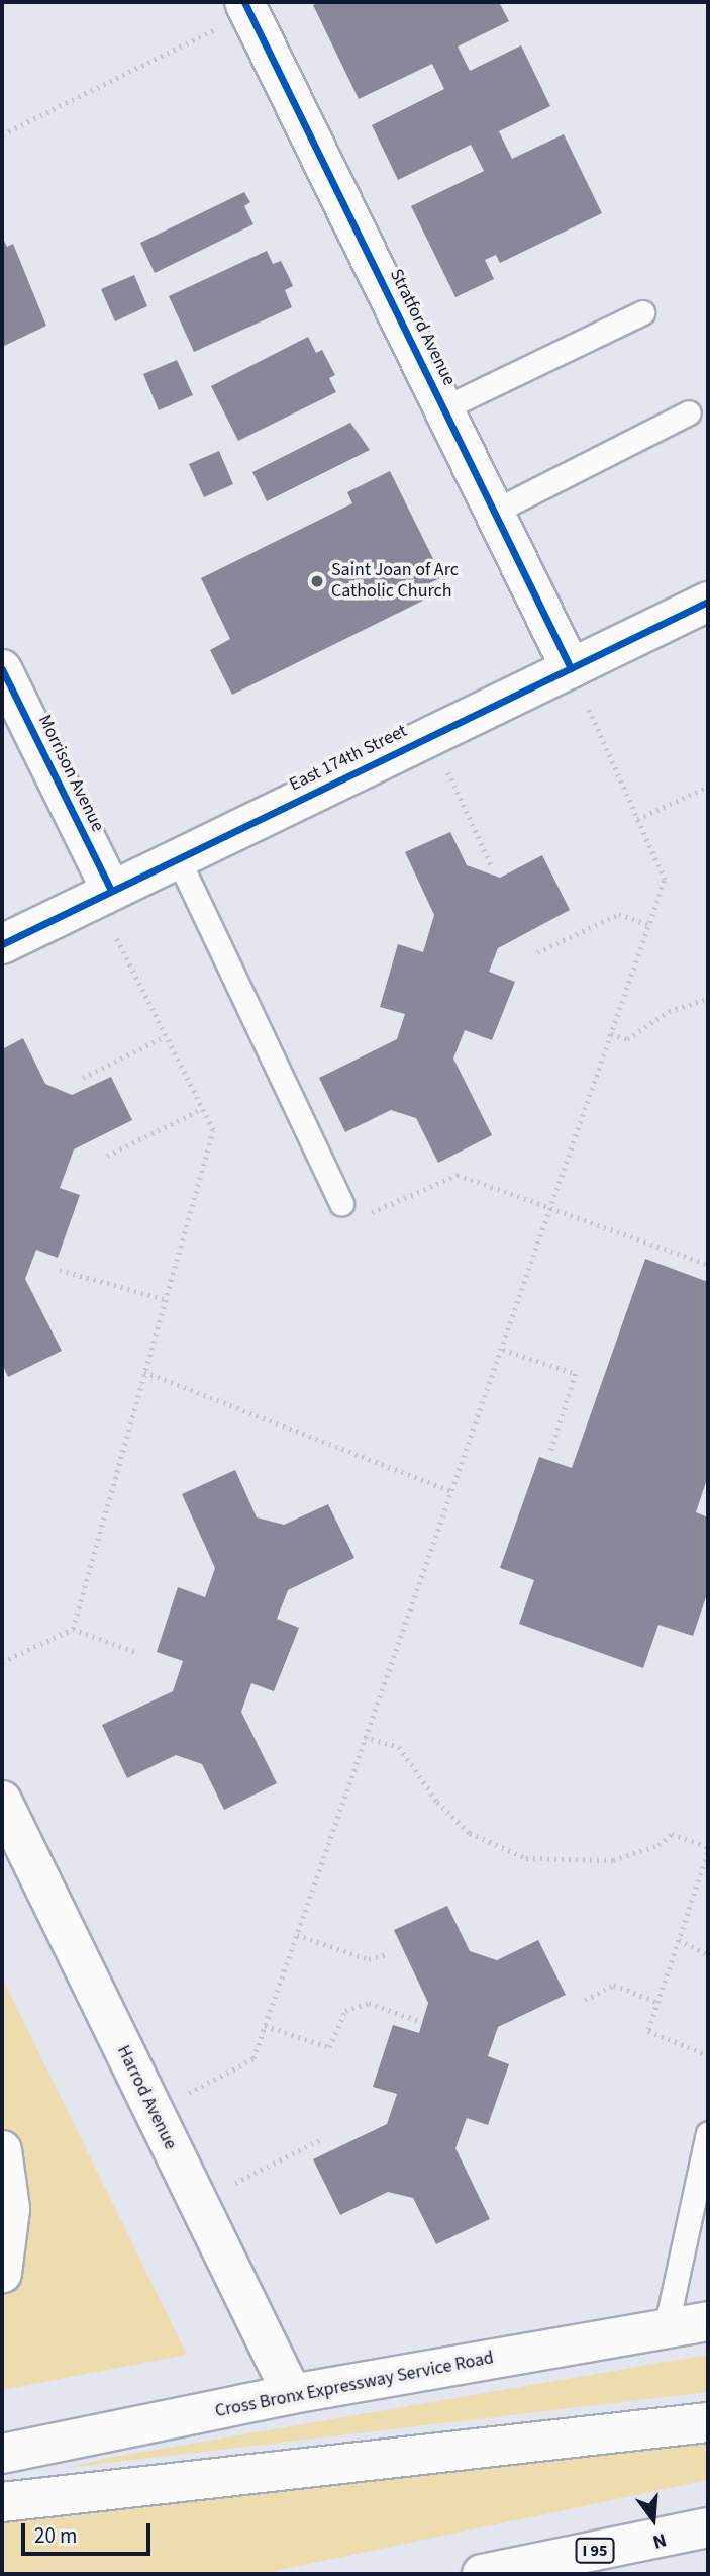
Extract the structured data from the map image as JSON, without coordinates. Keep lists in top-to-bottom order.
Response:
{
  "streets": {
    "main road": [
      "Stratford Avenue",
      "East 174th Street",
      "Morrison Avenue",
      "Harrod Avenue",
      "Cross Bronx Expressway Service Road",
      "I 95"
    ]
  },
  "crossings": [
    ["Stratford Avenue", "East 174th Street"],
    ["East 174th Street", "Morrison Avenue"],
    ["Harrod Avenue", "Cross Bronx Expressway Service Road"]
  ],
  "places": ["Saint Joan of Arc Catholic Church"],
  "scale_bar": "20 m",
  "north": "bottom"
}
